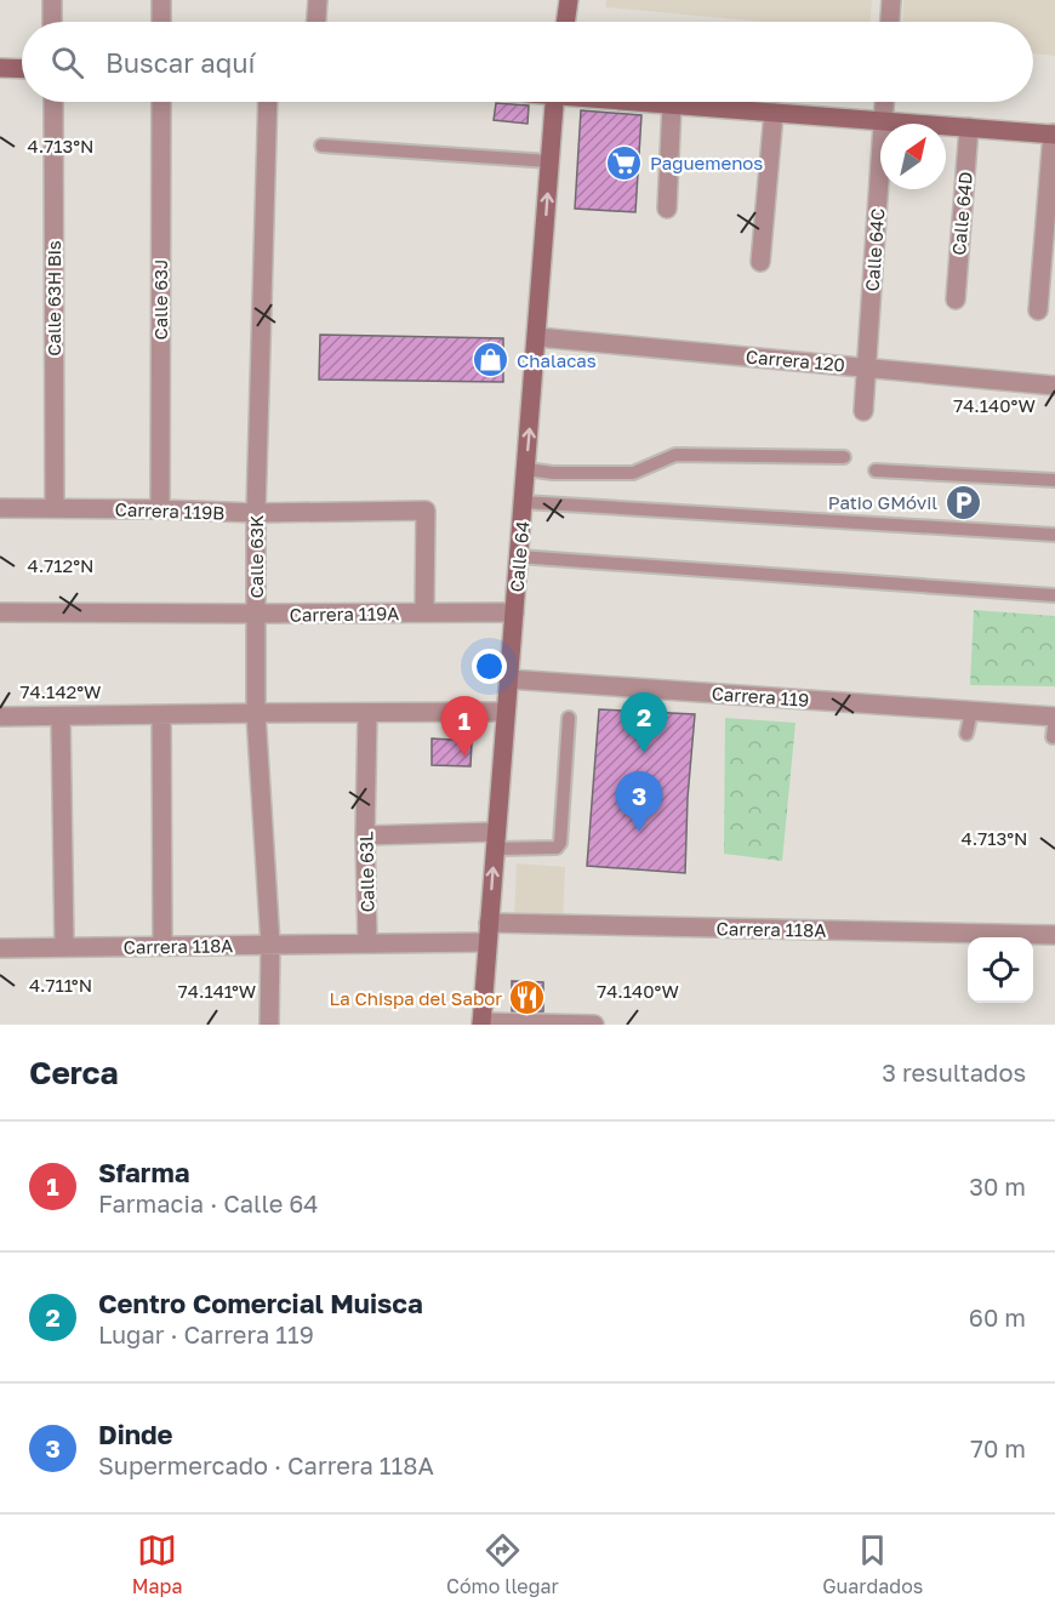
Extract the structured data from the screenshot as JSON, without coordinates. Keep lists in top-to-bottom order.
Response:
{
  "streets": {
    "street": [
      "Calle 64D",
      "Calle 64C",
      "Calle 63H Bis",
      "Calle 63J",
      "Carrera 120",
      "Carrera 119B",
      "Calle 63K",
      "Calle 64",
      "Carrera 119A",
      "Carrera 119",
      "Calle 63L",
      "Carrera 118A"
    ]
  },
  "crossings": [
    ["Calle 64C", "Carrera 120"],
    ["Calle 63H Bis", "Carrera 119B"],
    ["Calle 63J", "Carrera 119B"],
    ["Carrera 120", "Calle 64"],
    ["Carrera 119B", "Calle 63K"],
    ["Carrera 119B", "Carrera 119A"],
    ["Calle 63K", "Carrera 119A"],
    ["Calle 63K", "Carrera 118A"],
    ["Calle 64", "Carrera 119A"],
    ["Calle 64", "Carrera 119"],
    ["Calle 64", "Carrera 118A"],
    ["Calle 63L", "Carrera 118A"]
  ],
  "one_way": ["Calle 64"],
  "places": {
    "supermarket": ["Paguemenos"],
    "shop": ["Chalacas"],
    "parking": ["Patio GMóvil"],
    "restaurant": ["La Chispa del Sabor"]
  },
  "north": "top right",
  "page": {
    "search": "Buscar aquí",
    "pins": ["2", "1", "3"],
    "heading": ["Cerca", "3 resultados"],
    "list": [
      {
        "mark": "1",
        "name": "Sfarma",
        "note": "Farmacia · Calle 64",
        "value": "30 m"
      },
      {
        "mark": "2",
        "name": "Centro Comercial Muisca",
        "note": "Lugar · Carrera 119",
        "value": "60 m"
      },
      {
        "mark": "3",
        "name": "Dinde",
        "note": "Supermercado · Carrera 118A",
        "value": "70 m"
      }
    ],
    "nav": ["Mapa", "Cómo llegar", "Guardados"]
  },
  "coordinates": [
    "4.713°N",
    "74.140°W",
    "4.712°N",
    "74.142°W",
    "4.711°N",
    "74.141°W"
  ]
}
